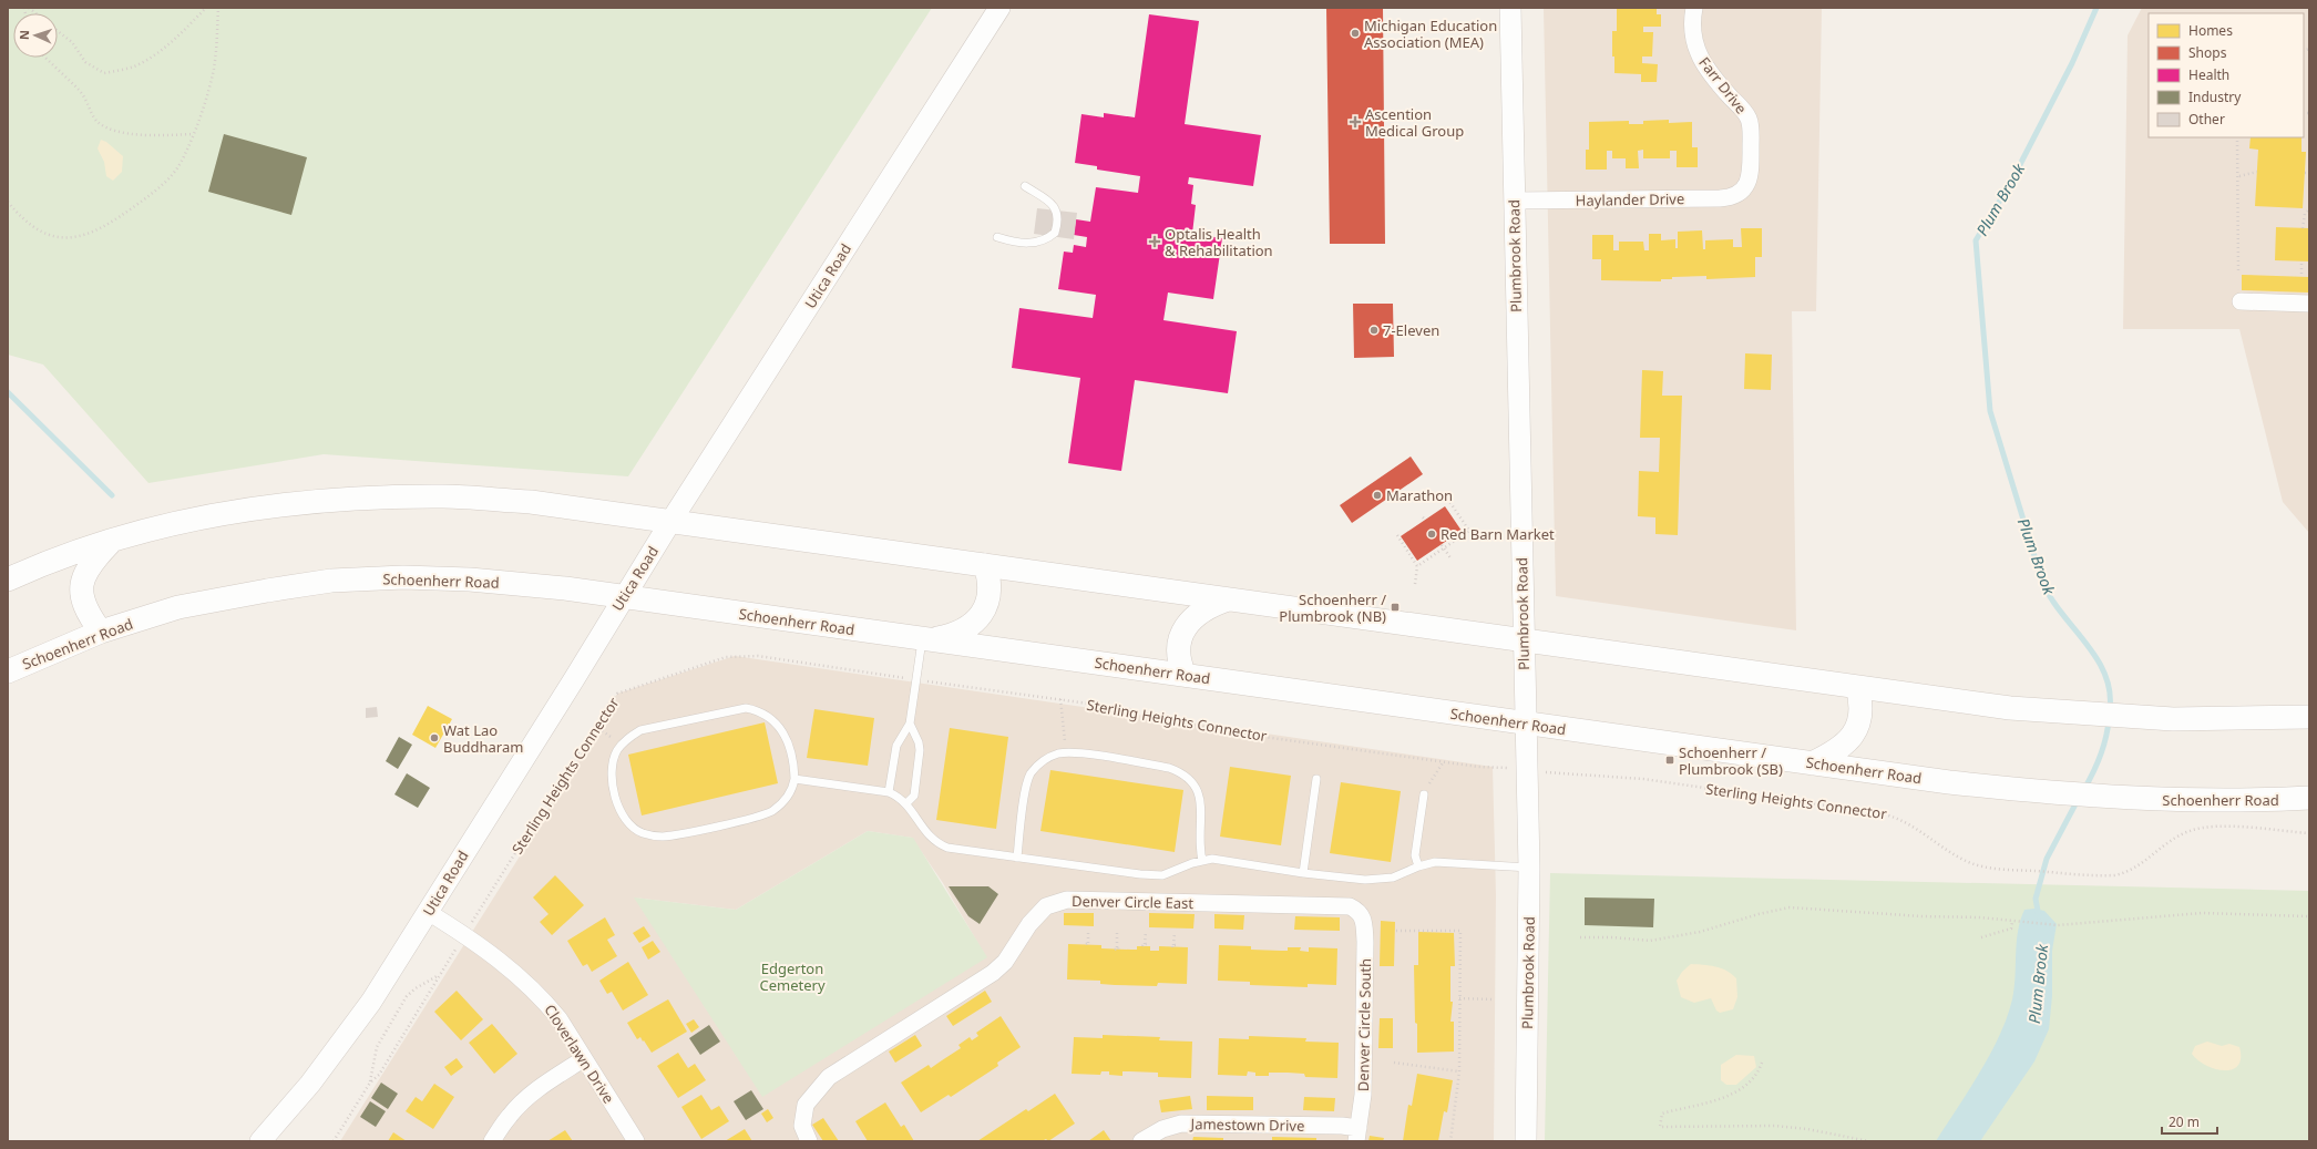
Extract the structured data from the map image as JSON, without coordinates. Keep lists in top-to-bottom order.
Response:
{
  "streets": {
    "main road": ["Schoenherr Road"],
    "street": [
      "Farr Drive",
      "Haylander Drive",
      "Plumbrook Road",
      "Utica Road",
      "Denver Circle East",
      "Denver Circle South",
      "Cloverlawn Drive",
      "Jamestown Drive"
    ],
    "path": ["Sterling Heights Connector"]
  },
  "crossings": [
    ["Farr Drive", "Haylander Drive"],
    ["Haylander Drive", "Plumbrook Road"],
    ["Plumbrook Road", "Schoenherr Road"],
    ["Utica Road", "Schoenherr Road"],
    ["Utica Road", "Cloverlawn Drive"],
    ["Denver Circle East", "Denver Circle South"],
    ["Denver Circle South", "Jamestown Drive"]
  ],
  "water": ["Plum Brook"],
  "parks": ["Edgerton Cemetery"],
  "places": {
    "other": [
      "Michigan Education Association (MEA)",
      "7-Eleven",
      "Marathon",
      "Red Barn Market",
      "Wat Lao Buddharam"
    ],
    "health": ["Ascention Medical Group", "Optalis Health & Rehabilitation"],
    "transit": ["Schoenherr / Plumbrook (NB)", "Schoenherr / Plumbrook (SB)"]
  },
  "legend": [
    "Homes",
    "Shops",
    "Health",
    "Industry",
    "Other"
  ],
  "scale_bar": "20 m",
  "north": "left"
}
